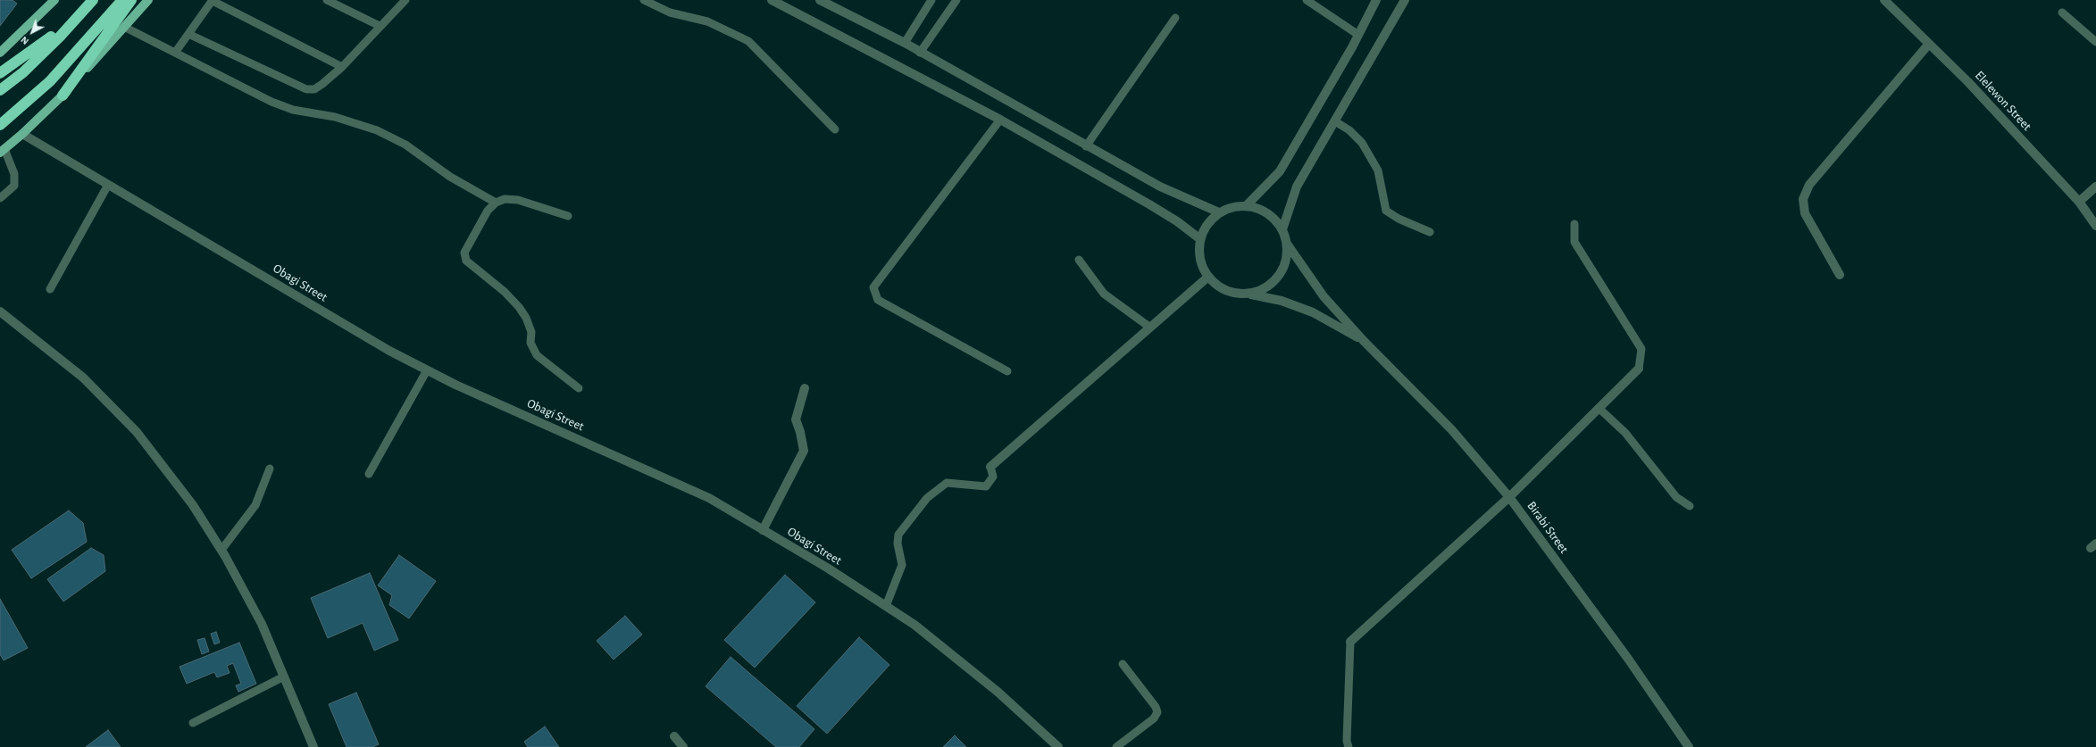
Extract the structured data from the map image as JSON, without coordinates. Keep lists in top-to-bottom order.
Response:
{
  "streets": {
    "street": ["Elelewon Street", "Obagi Street", "Birabi Street"]
  },
  "north": "bottom left"
}
